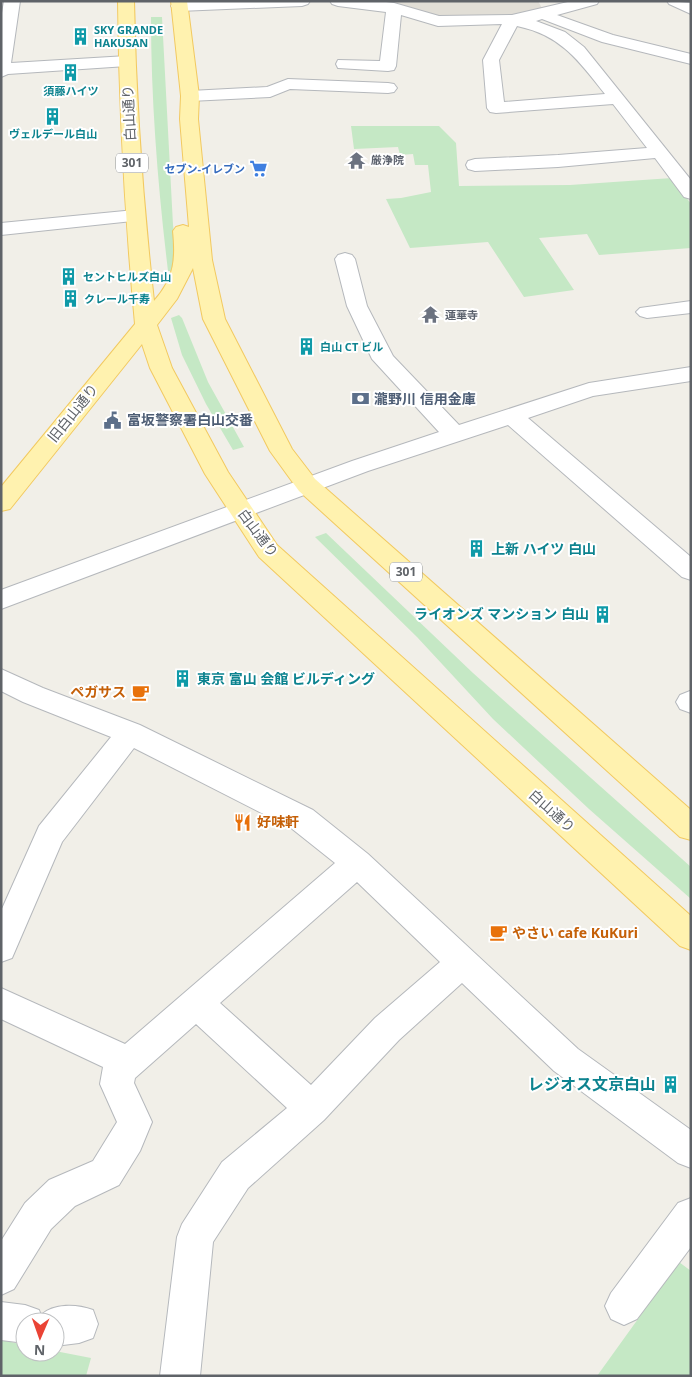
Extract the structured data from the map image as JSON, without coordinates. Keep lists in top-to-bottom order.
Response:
{
  "streets": {
    "main road": ["白山通り", "301", "旧白山通り"]
  },
  "crossings": [
    ["白山通り", "301"],
    ["白山通り", "旧白山通り"],
    ["301", "旧白山通り"]
  ],
  "places": {
    "building": [
      "SKY GRANDE HAKUSAN",
      "須藤ハイツ",
      "ヴェルデール白山",
      "セントヒルズ白山",
      "クレール千寿",
      "白山 CT ビル",
      "上新 ハイツ 白山",
      "ライオンズ マンション 白山",
      "東京 富山 会館 ビルディング",
      "レジオス文京白山"
    ],
    "temple": ["厳浄院", "蓮華寺"],
    "supermarket": ["セブン-イレブン"],
    "bank": ["瀧野川 信用金庫"],
    "public building": ["富坂警察署白山交番"],
    "cafe": ["ペガサス", "やさい cafe KuKuri"],
    "restaurant": ["好味軒"]
  },
  "north": "bottom"
}
